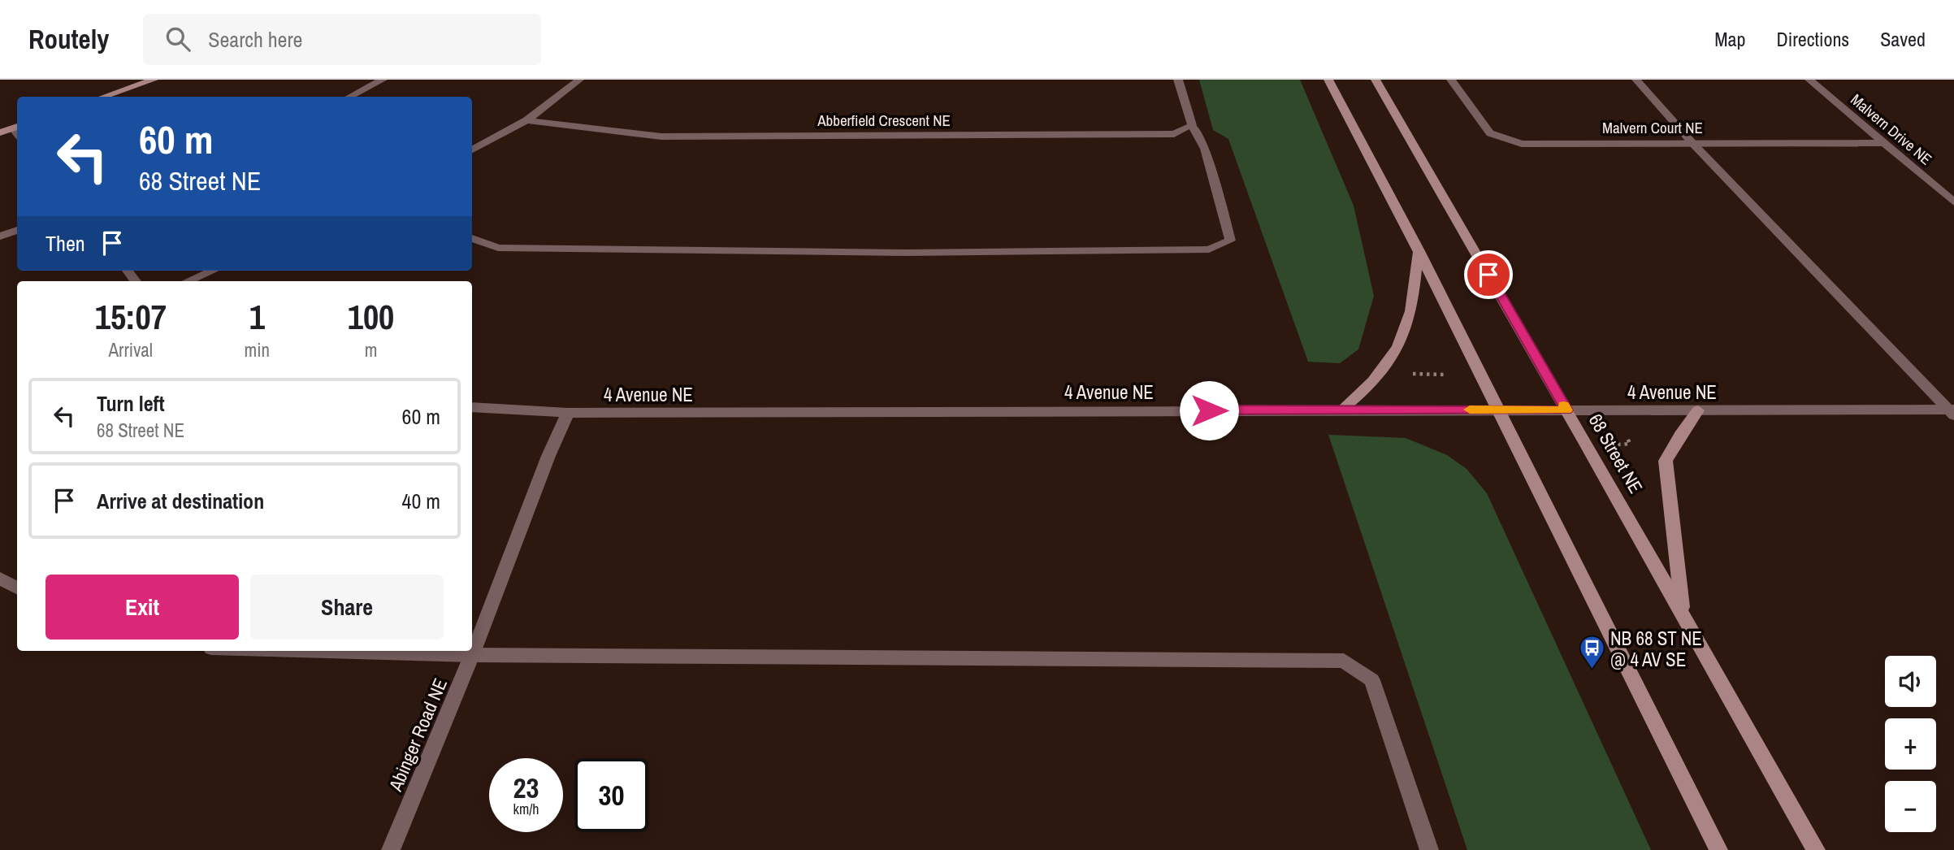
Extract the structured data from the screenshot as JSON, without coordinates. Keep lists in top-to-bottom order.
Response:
{
  "streets": {
    "main road": ["68 Street NE"],
    "street": [
      "Abberfield Crescent NE",
      "Malvern Court NE",
      "Malvern Drive NE",
      "4 Avenue NE",
      "Abinger Road NE"
    ]
  },
  "crossings": [
    ["Malvern Court NE", "Malvern Drive NE"],
    ["4 Avenue NE", "68 Street NE"],
    ["4 Avenue NE", "Abinger Road NE"]
  ],
  "places": {
    "bus stop": ["NB 68 ST NE @ 4 AV SE"]
  },
  "page": {
    "header": "Routely",
    "search": "Search here",
    "nav": ["Map", "Directions", "Saved"],
    "turn": ["60 m", "68 Street NE"],
    "then": "Then",
    "eta": [
      "15:07",
      "Arrival",
      "1",
      "min",
      "100",
      "m"
    ],
    "list": [
      {
        "name": "Turn left",
        "note": "68 Street NE",
        "value": "60 m"
      },
      {
        "name": "Arrive at destination",
        "value": "40 m"
      }
    ],
    "buttons": ["Exit", "Share"],
    "map_buttons": ["+", "−"],
    "speed": "23 km/h",
    "limit": "30"
  }
}
